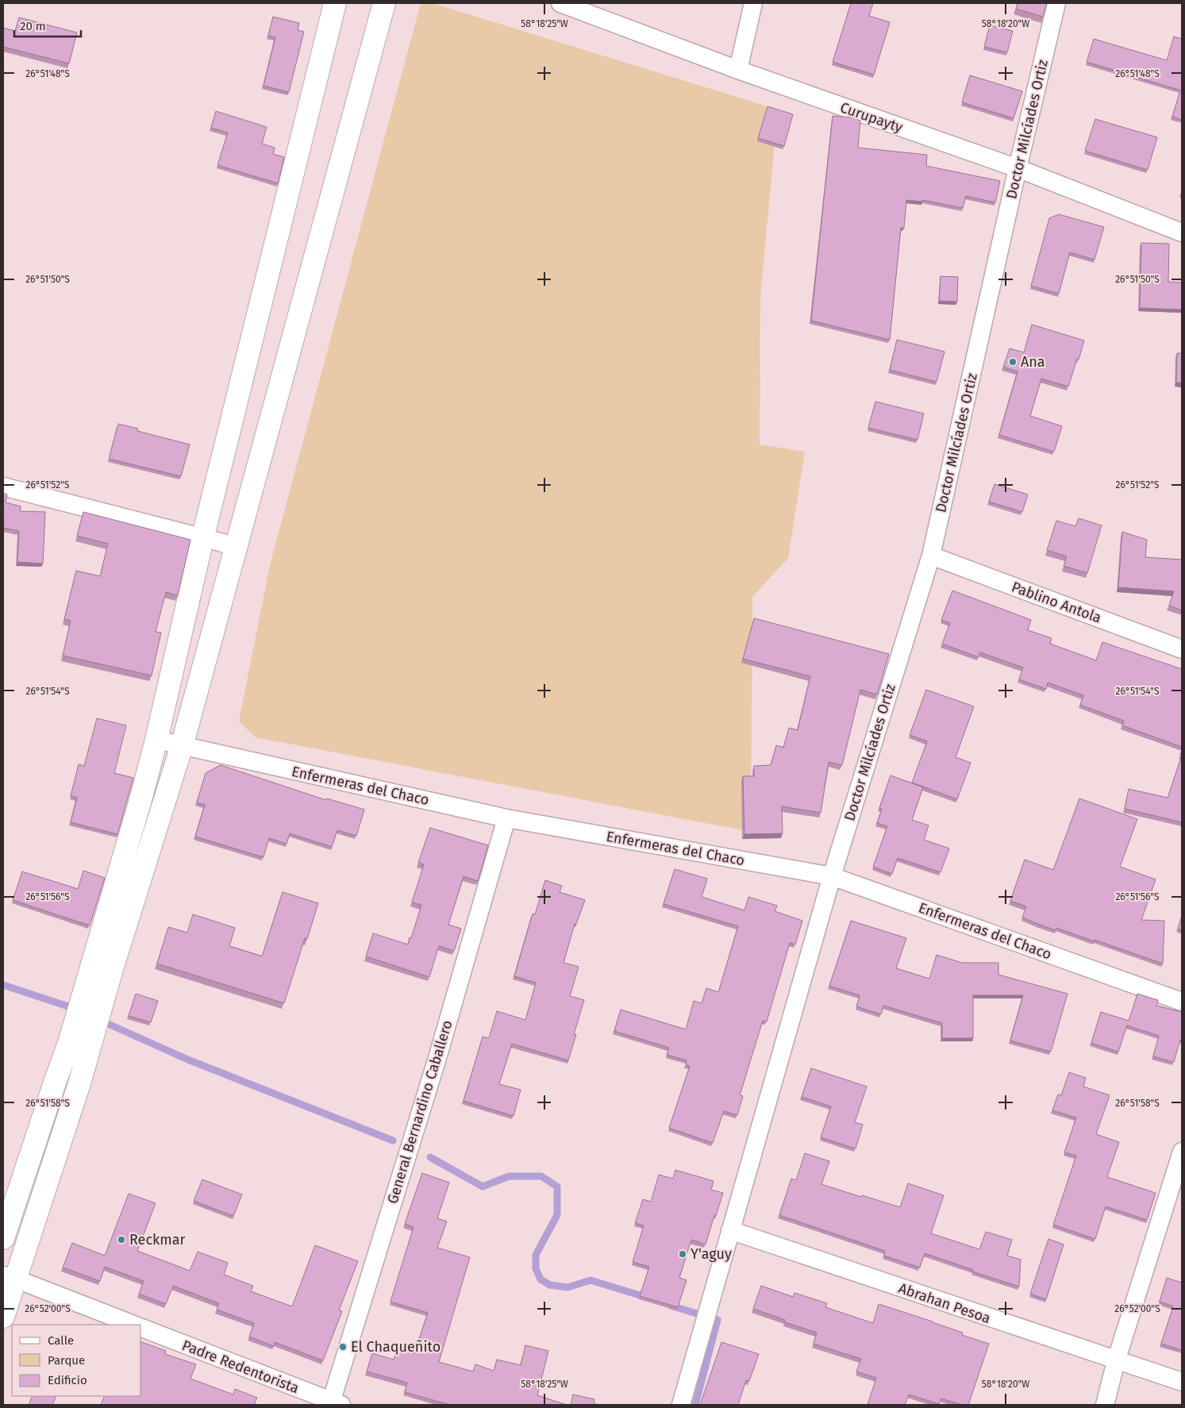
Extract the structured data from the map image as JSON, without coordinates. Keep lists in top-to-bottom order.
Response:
{
  "streets": {
    "street": [
      "Curupayty",
      "Doctor Milcíades Ortiz",
      "Pablino Antola",
      "Enfermeras del Chaco",
      "General Bernardino Caballero",
      "Abrahan Pesoa",
      "Padre Redentorista"
    ]
  },
  "crossings": [
    ["Curupayty", "Doctor Milcíades Ortiz"],
    ["Doctor Milcíades Ortiz", "Pablino Antola"],
    ["Doctor Milcíades Ortiz", "Enfermeras del Chaco"],
    ["Doctor Milcíades Ortiz", "Abrahan Pesoa"],
    ["Enfermeras del Chaco", "General Bernardino Caballero"],
    ["General Bernardino Caballero", "Padre Redentorista"]
  ],
  "places": [
    "Ana",
    "Reckmar",
    "Y'aguy",
    "El Chaqueñito"
  ],
  "legend": ["Calle", "Parque", "Edificio"],
  "scale_bar": "20 m",
  "coordinates": [
    "58°18'25\"W",
    "58°18'20\"W",
    "26°51'48\"S",
    "26°51'50\"S",
    "26°51'52\"S",
    "26°51'54\"S",
    "26°51'56\"S",
    "26°51'58\"S",
    "26°52'00\"S"
  ]
}
